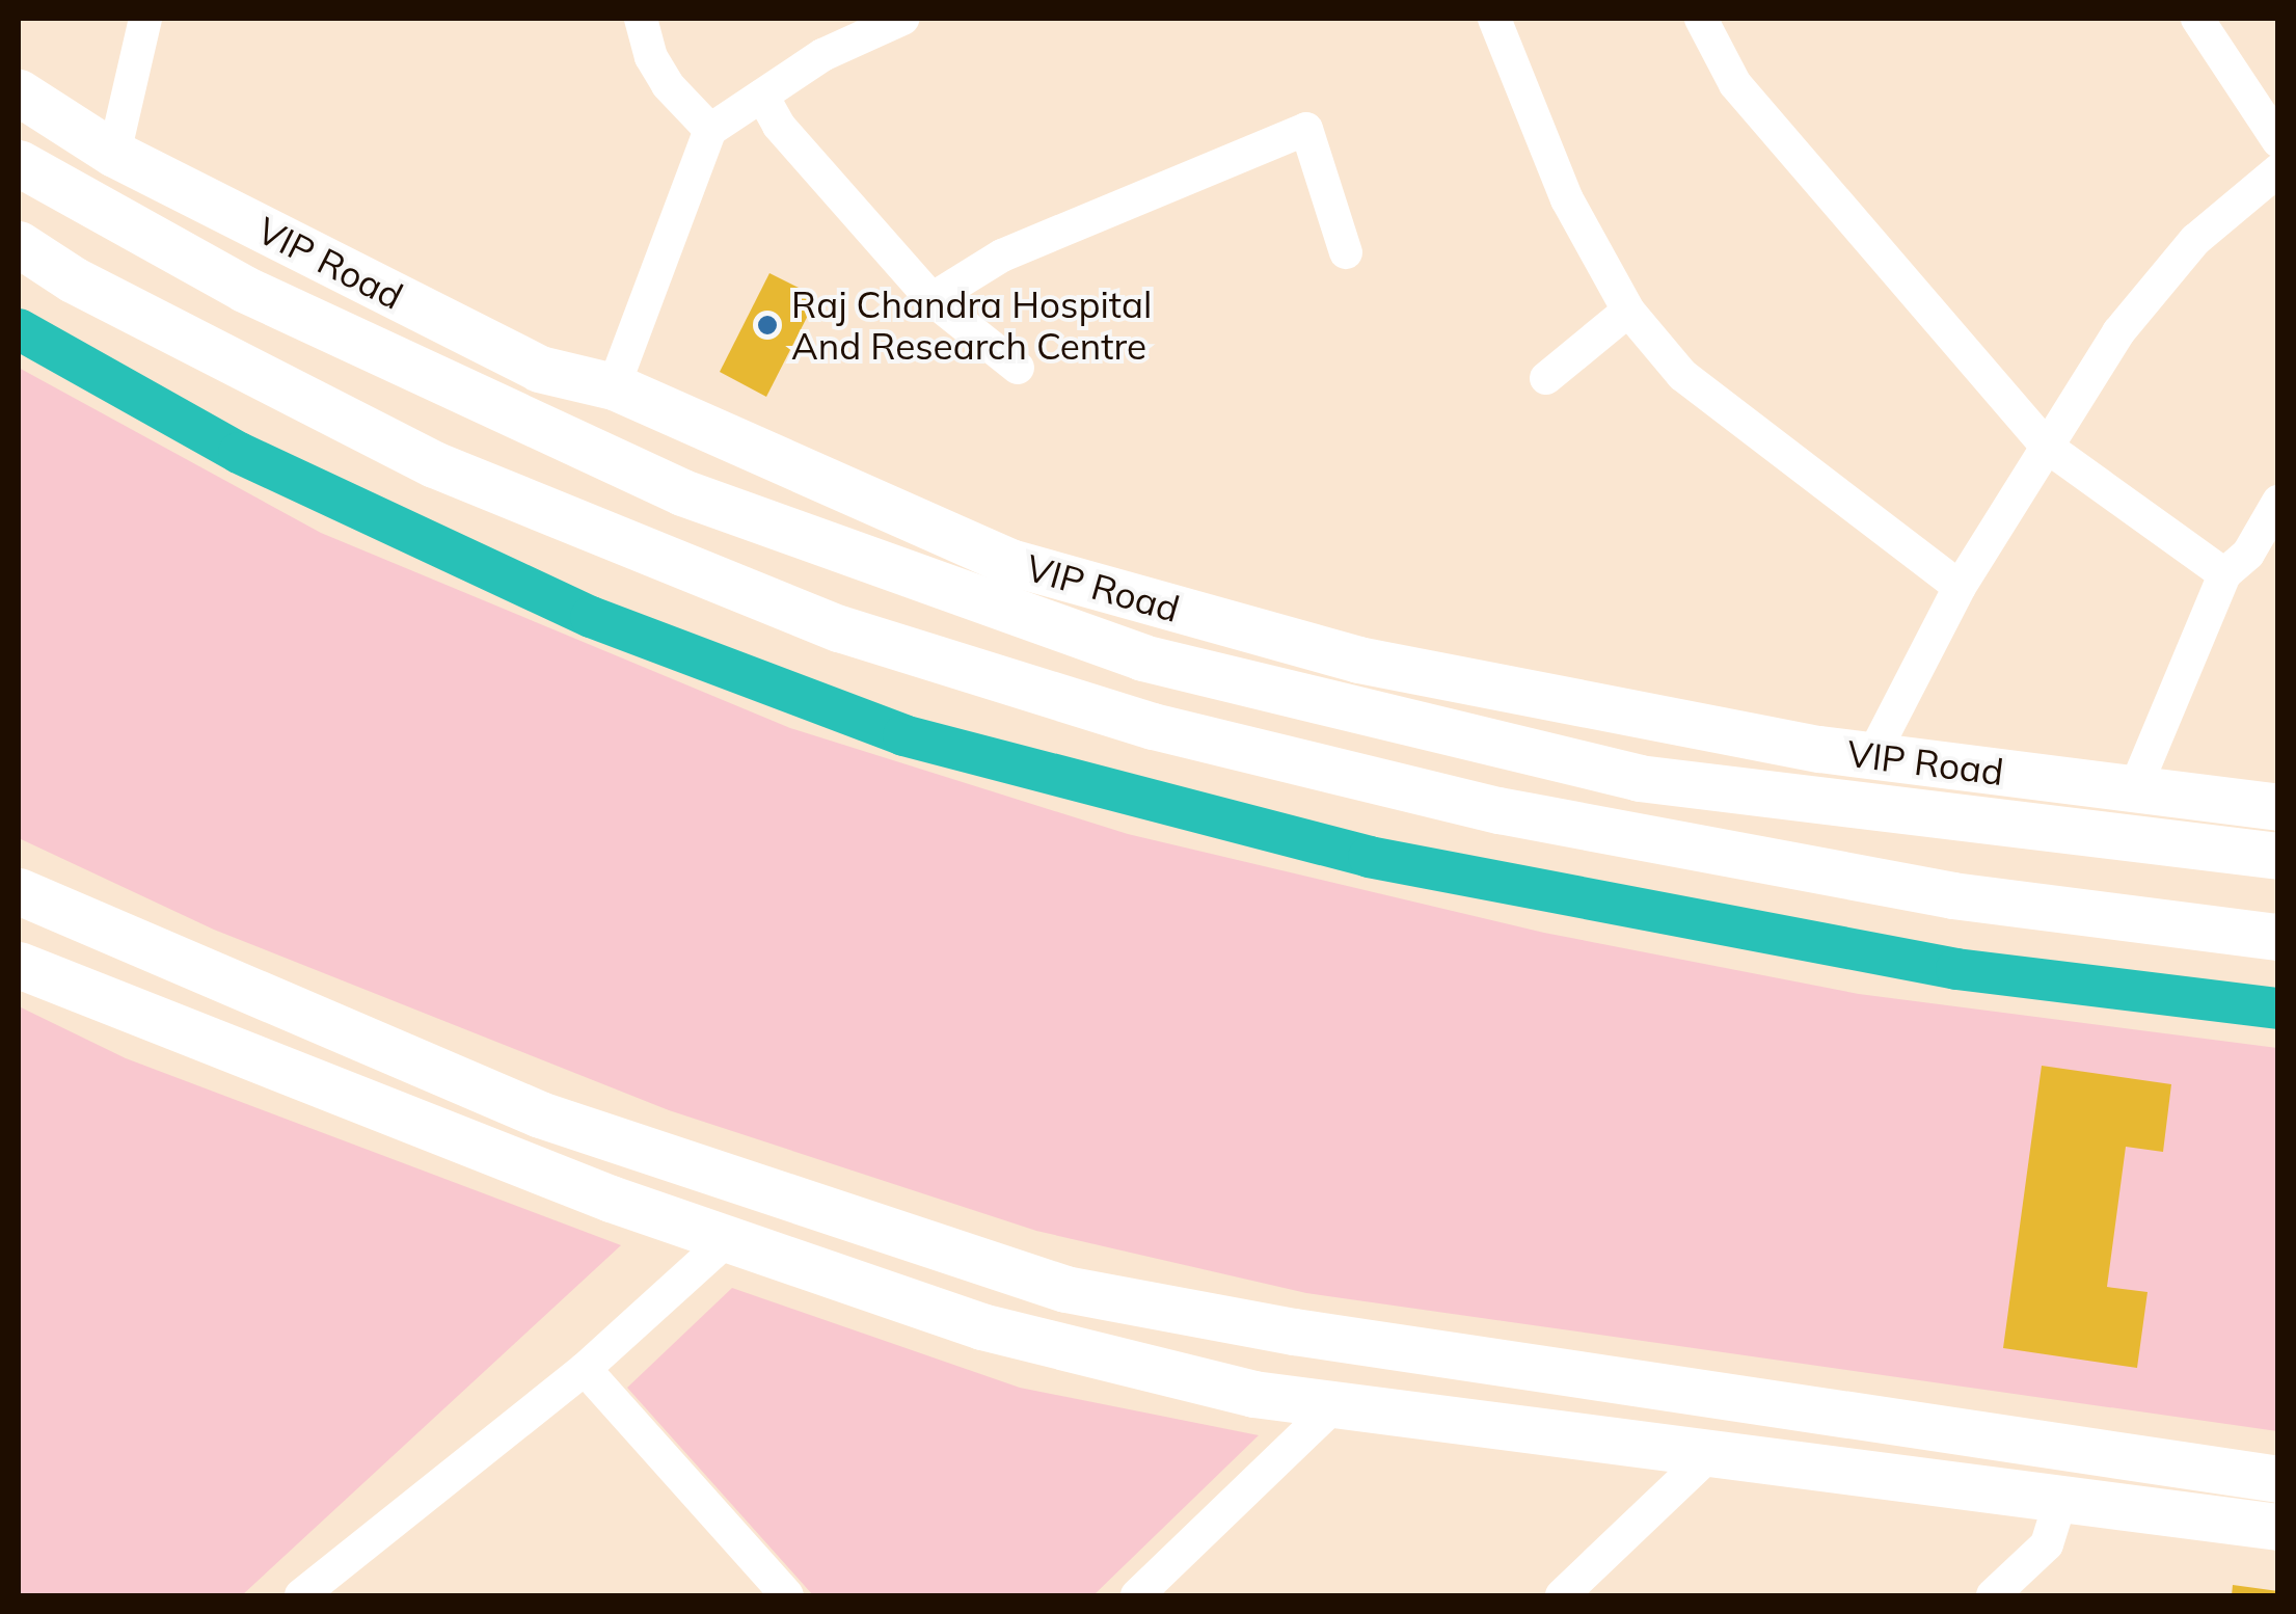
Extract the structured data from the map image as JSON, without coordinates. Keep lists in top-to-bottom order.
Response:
{
  "streets": {
    "street": ["VIP Road"]
  },
  "places": ["Raj Chandra Hospital And Research Centre"]
}
